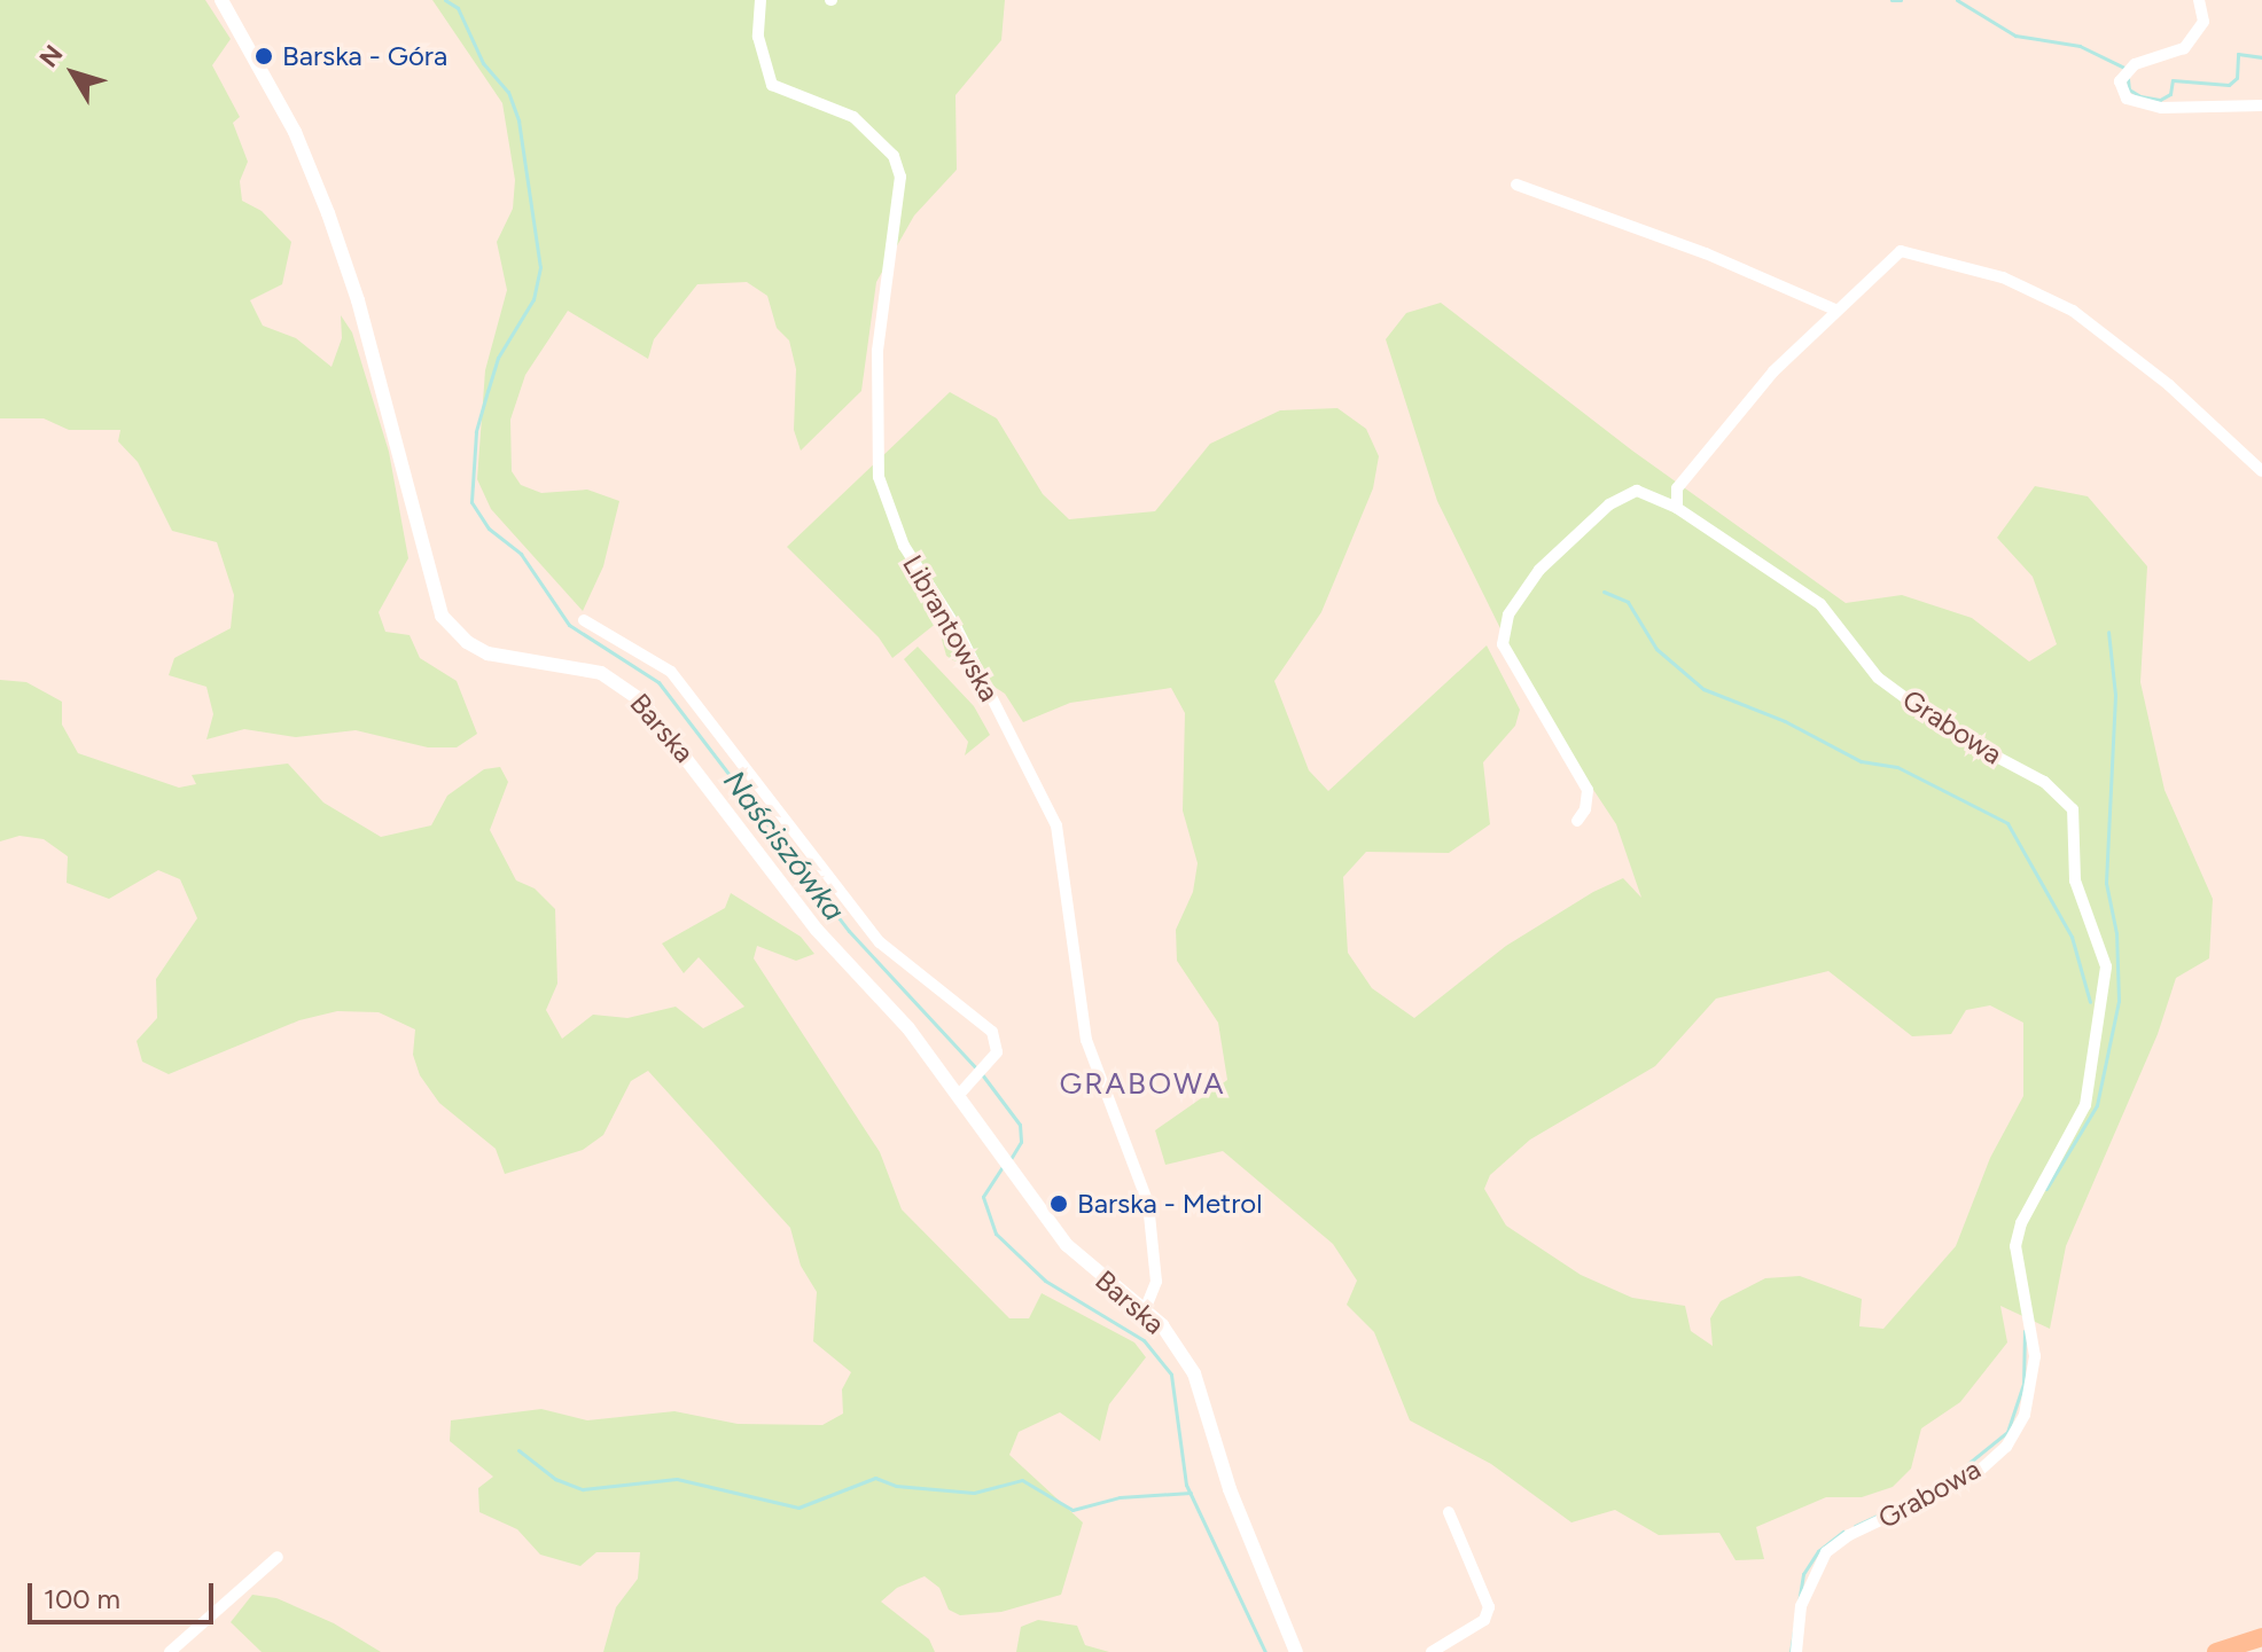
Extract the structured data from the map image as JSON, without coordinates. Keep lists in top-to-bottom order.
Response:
{
  "streets": {
    "street": ["Librantowska", "Grabowa", "Barska"]
  },
  "crossings": [
    ["Librantowska", "Barska"]
  ],
  "districts": ["GRABOWA"],
  "water": ["Naściszówka"],
  "places": ["Barska - Góra", "Barska - Metrol"],
  "scale_bar": "100 m",
  "north": "top left"
}
